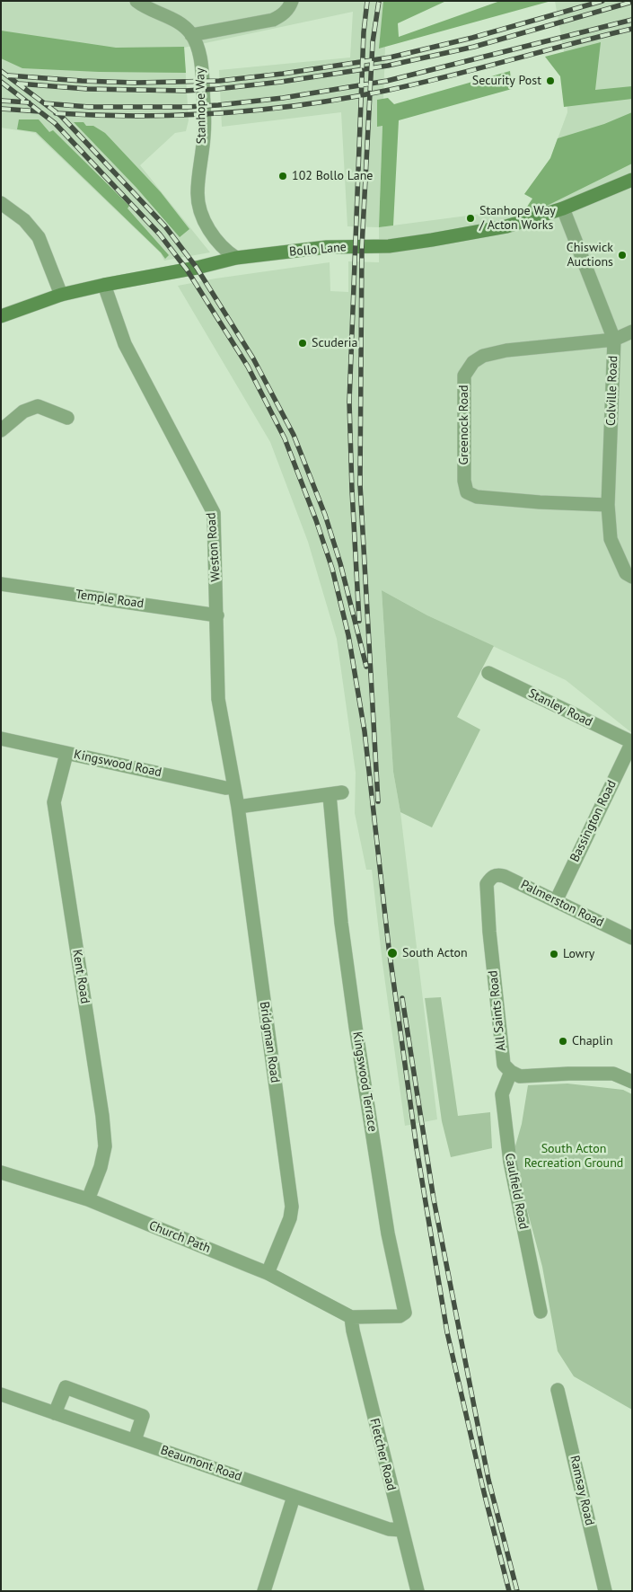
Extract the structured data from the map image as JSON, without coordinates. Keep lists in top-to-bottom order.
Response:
{
  "streets": {
    "street": [
      "Stanhope Way",
      "Bollo Lane",
      "Colville Road",
      "Greenock Road",
      "Weston Road",
      "Temple Road",
      "Stanley Road",
      "Kingswood Road",
      "Bassington Road",
      "Palmerston Road",
      "Kent Road",
      "All Saints Road",
      "Bridgman Road",
      "Kingswood Terrace",
      "Caulfield Road",
      "Church Path",
      "Fletcher Road",
      "Beaumont Road",
      "Ramsay Road"
    ]
  },
  "crossings": [
    ["Stanhope Way", "Bollo Lane"],
    ["Bollo Lane", "Colville Road"],
    ["Bollo Lane", "Weston Road"],
    ["Colville Road", "Greenock Road"],
    ["Weston Road", "Temple Road"],
    ["Weston Road", "Kingswood Road"],
    ["Weston Road", "Bridgman Road"],
    ["Weston Road", "Kingswood Terrace"],
    ["Stanley Road", "Bassington Road"],
    ["Kingswood Road", "Kent Road"],
    ["Bassington Road", "Palmerston Road"],
    ["Palmerston Road", "All Saints Road"],
    ["Kent Road", "Church Path"],
    ["All Saints Road", "Caulfield Road"],
    ["Bridgman Road", "Kingswood Terrace"],
    ["Bridgman Road", "Church Path"],
    ["Kingswood Terrace", "Church Path"],
    ["Kingswood Terrace", "Fletcher Road"],
    ["Church Path", "Fletcher Road"],
    ["Fletcher Road", "Beaumont Road"]
  ],
  "parks": ["South Acton Recreation Ground"],
  "places": [
    "Security Post",
    "102 Bollo Lane",
    "Stanhope Way / Acton Works",
    "Chiswick Auctions",
    "Scuderia",
    "South Acton",
    "Lowry",
    "Chaplin"
  ]
}
